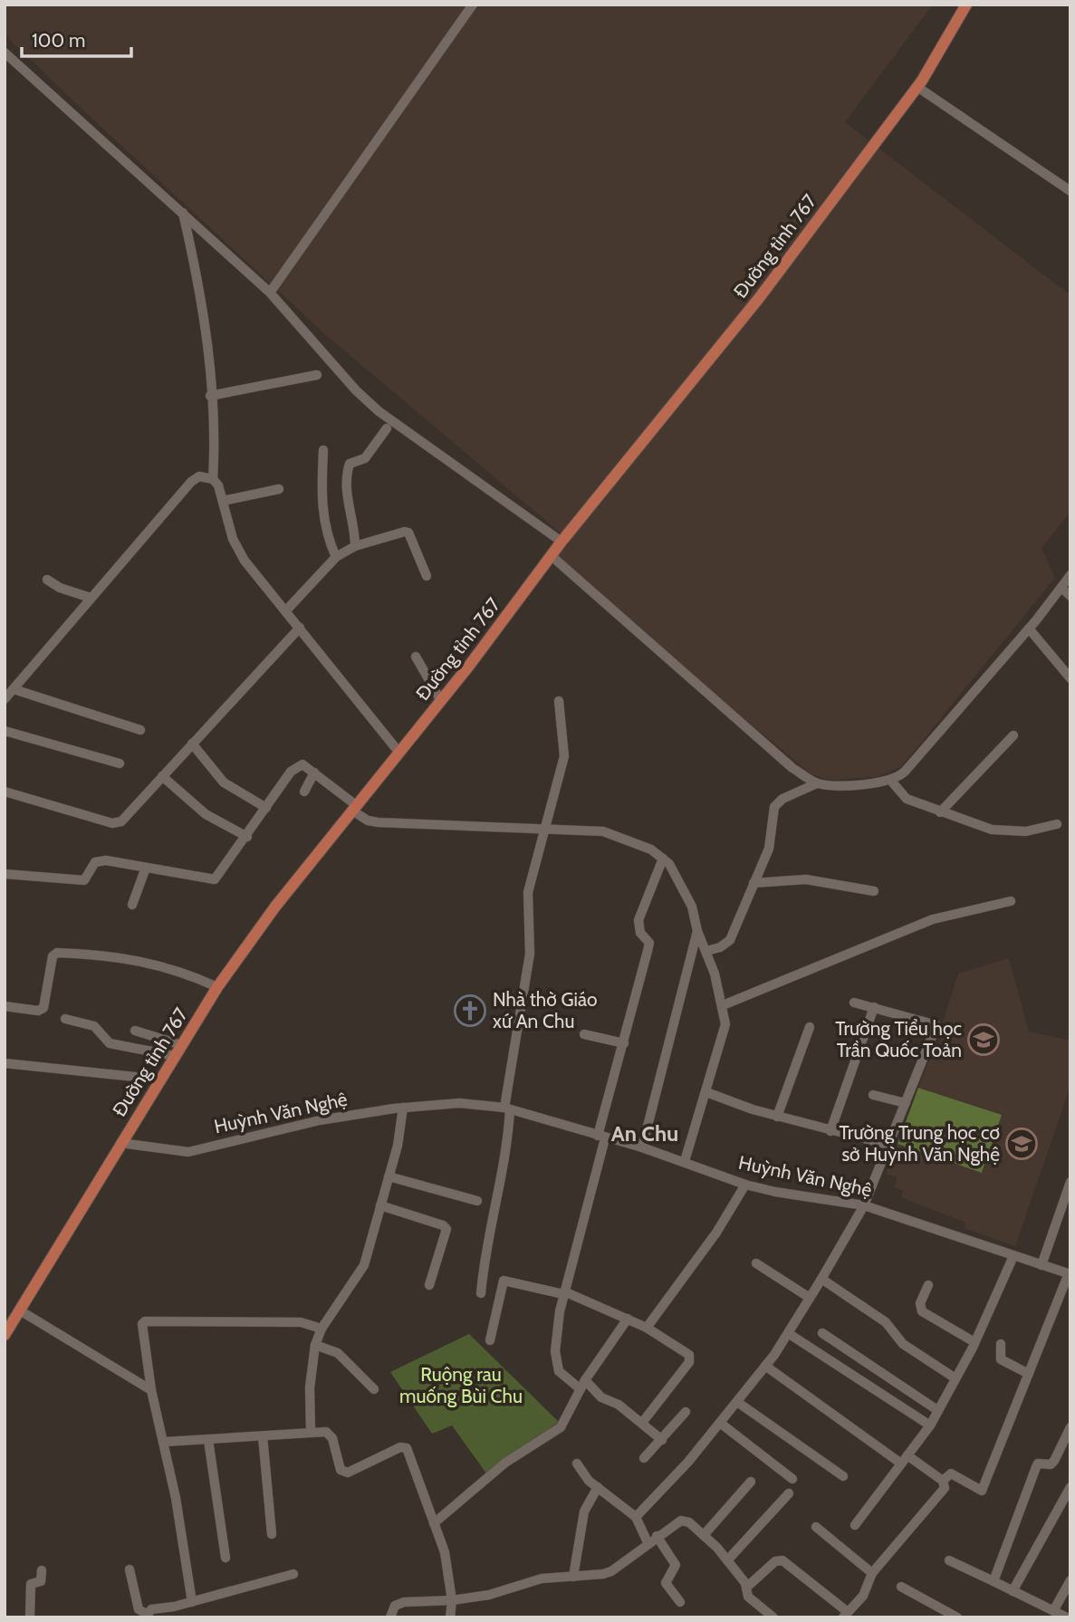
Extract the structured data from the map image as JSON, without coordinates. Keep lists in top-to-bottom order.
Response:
{
  "streets": {
    "main road": ["Đường tỉnh 767"],
    "street": ["Huỳnh Văn Nghệ"]
  },
  "crossings": [
    ["Đường tỉnh 767", "Huỳnh Văn Nghệ"]
  ],
  "districts": ["An Chu"],
  "parks": ["Ruộng rau muống Bùi Chu"],
  "places": {
    "church": ["Nhà thờ Giáo xứ An Chu"],
    "school or university": ["Trường Tiểu học Trần Quốc Toản", "Trường Trung học cơ sở Huỳnh Văn Nghệ"]
  },
  "scale_bar": "100 m"
}
